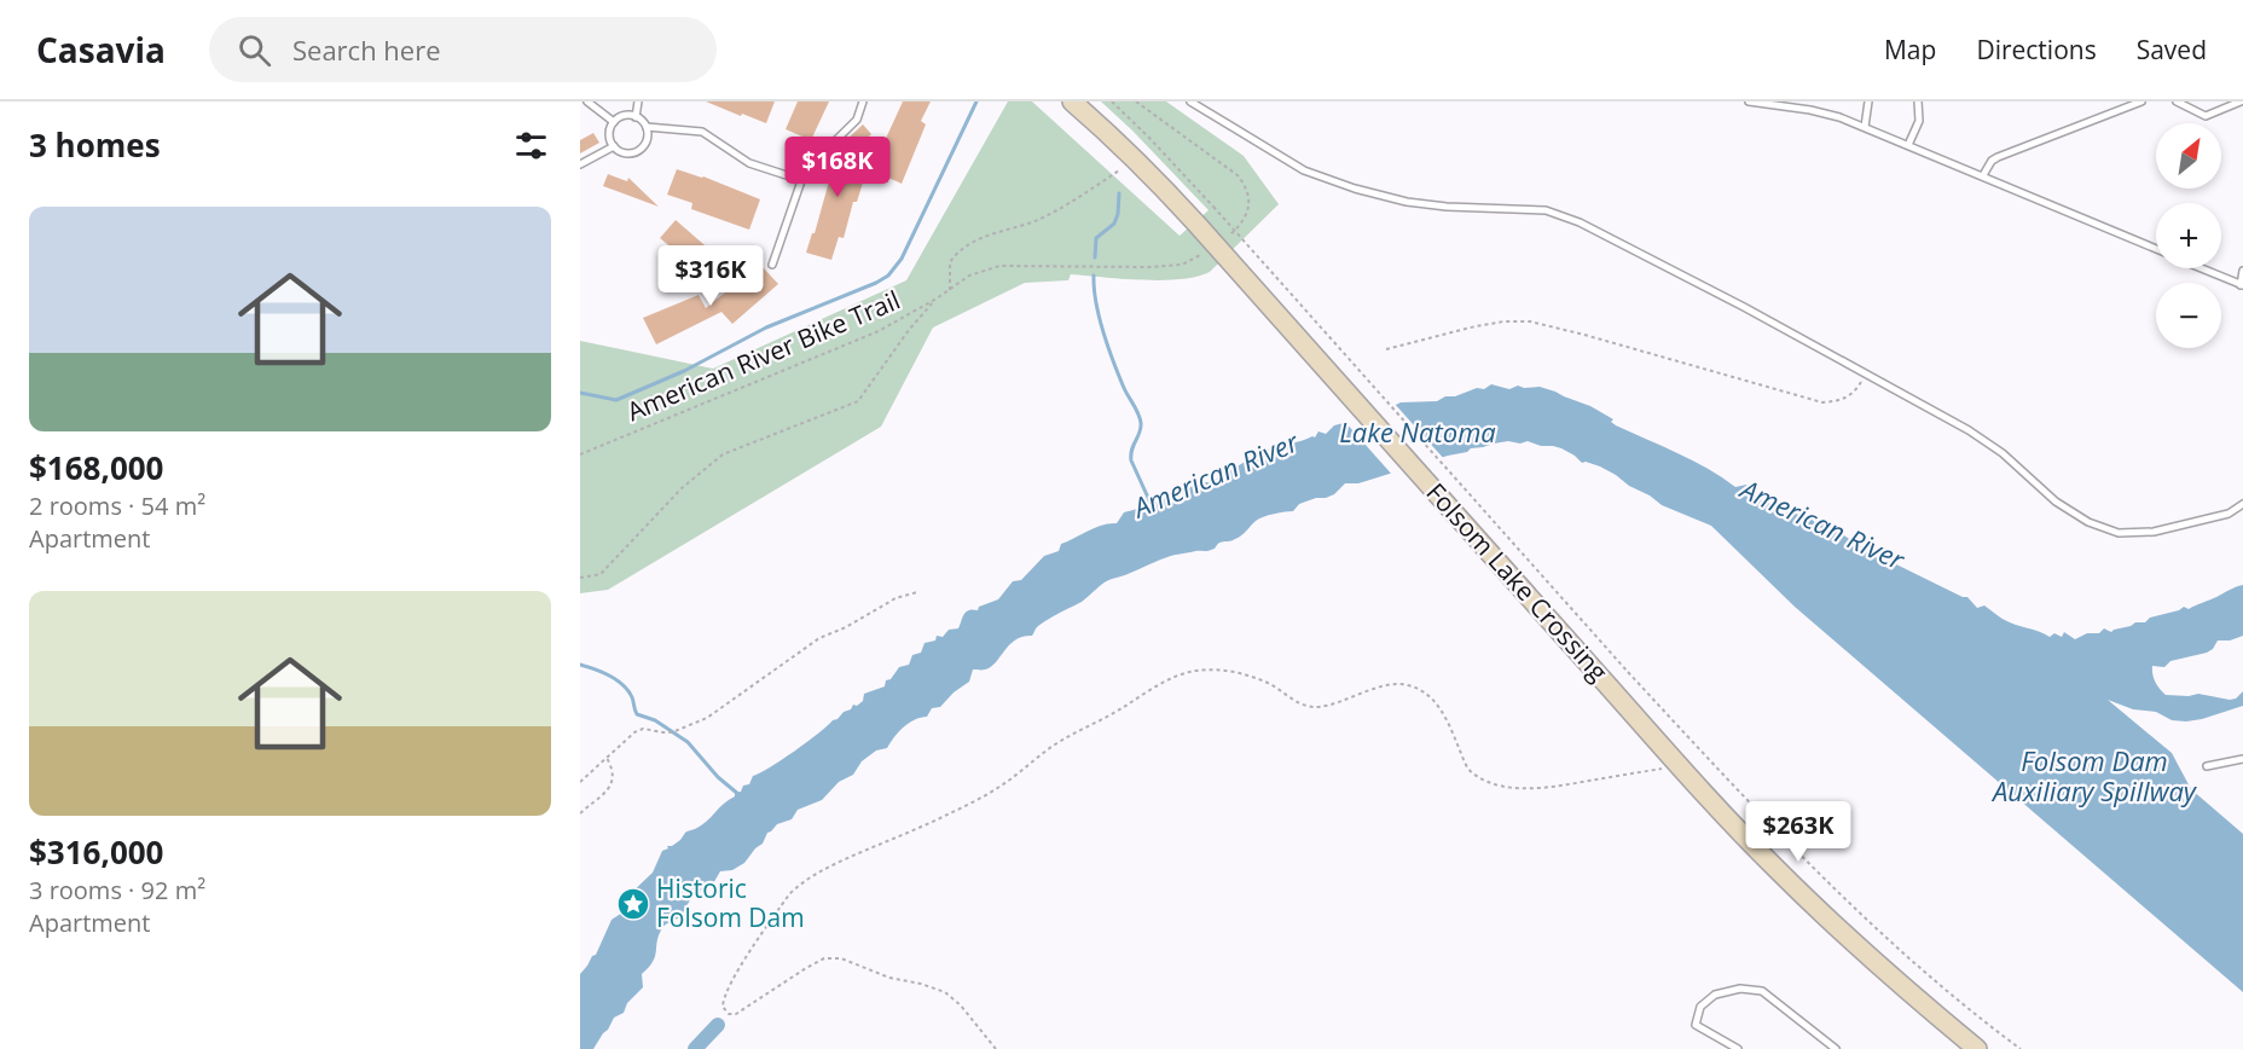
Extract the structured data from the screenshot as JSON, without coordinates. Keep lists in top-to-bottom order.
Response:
{
  "streets": {
    "main road": ["Folsom Lake Crossing"],
    "path": ["American River Bike Trail"]
  },
  "water": ["Lake Natoma", "American River", "Folsom Dam Auxiliary Spillway"],
  "places": {
    "place": ["Historic Folsom Dam"]
  },
  "north": "top right",
  "page": {
    "header": "Casavia",
    "search": "Search here",
    "nav": ["Map", "Directions", "Saved"],
    "heading": "3 homes",
    "map_buttons": ["+", "−"],
    "price": ["$168K", "$316K", "$263K"],
    "list": [
      {
        "name": "$168,000",
        "note": "2 rooms · 54 m² · Apartment"
      },
      {
        "name": "$316,000",
        "note": "3 rooms · 92 m² · Apartment"
      }
    ]
  }
}
